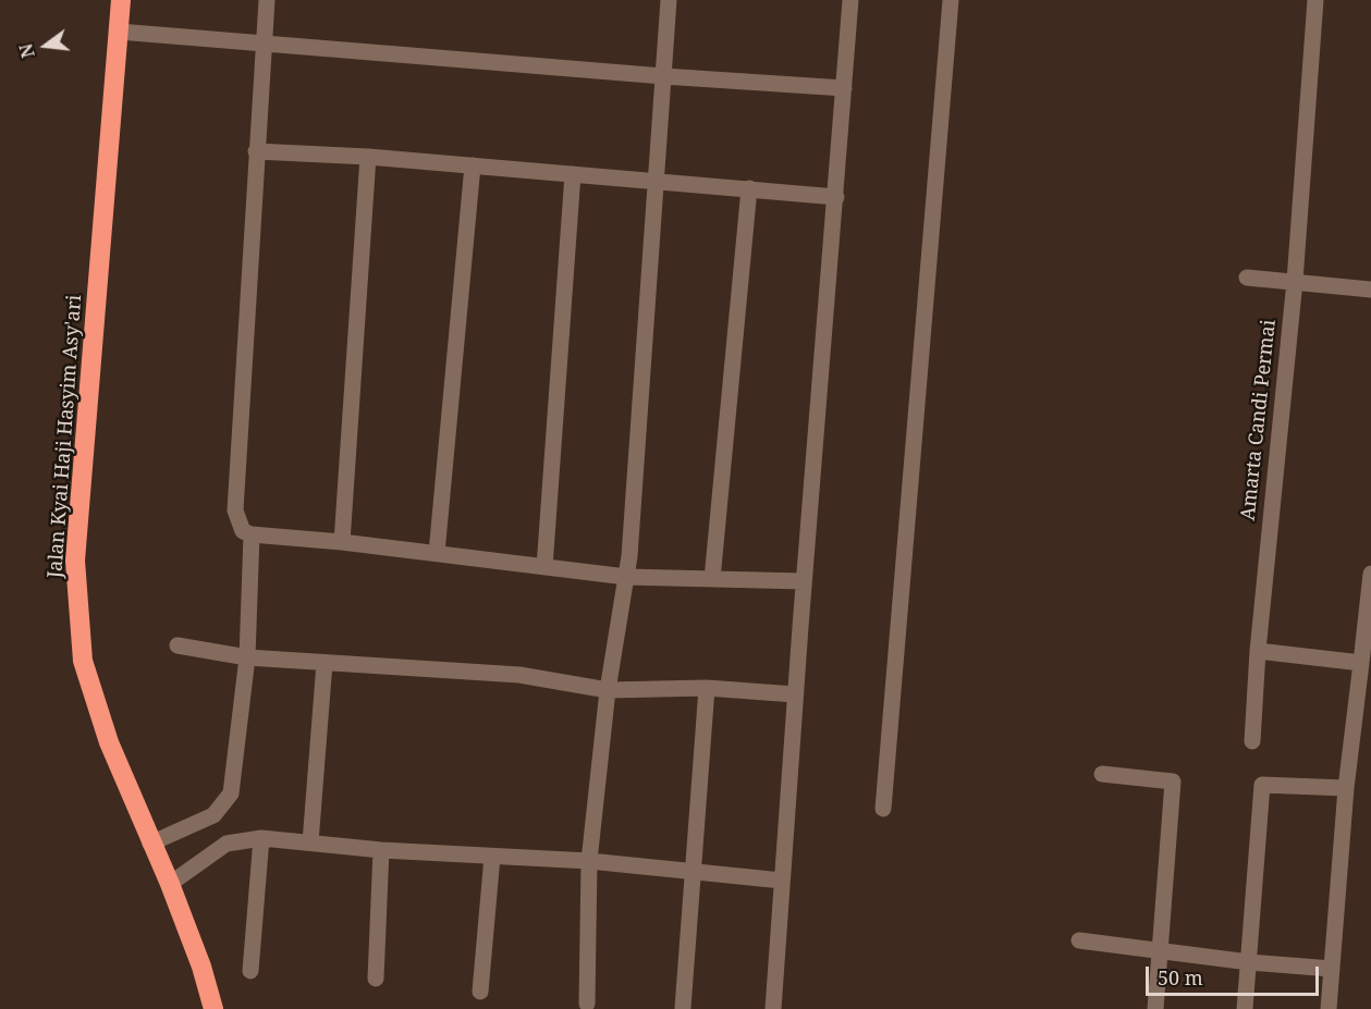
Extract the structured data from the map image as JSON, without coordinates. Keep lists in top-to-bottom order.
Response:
{
  "streets": {
    "highway": ["Jalan Kyai Haji Hasyim Asy'ari"],
    "street": ["Amarta Candi Permai"]
  },
  "scale_bar": "50 m",
  "north": "left"
}
